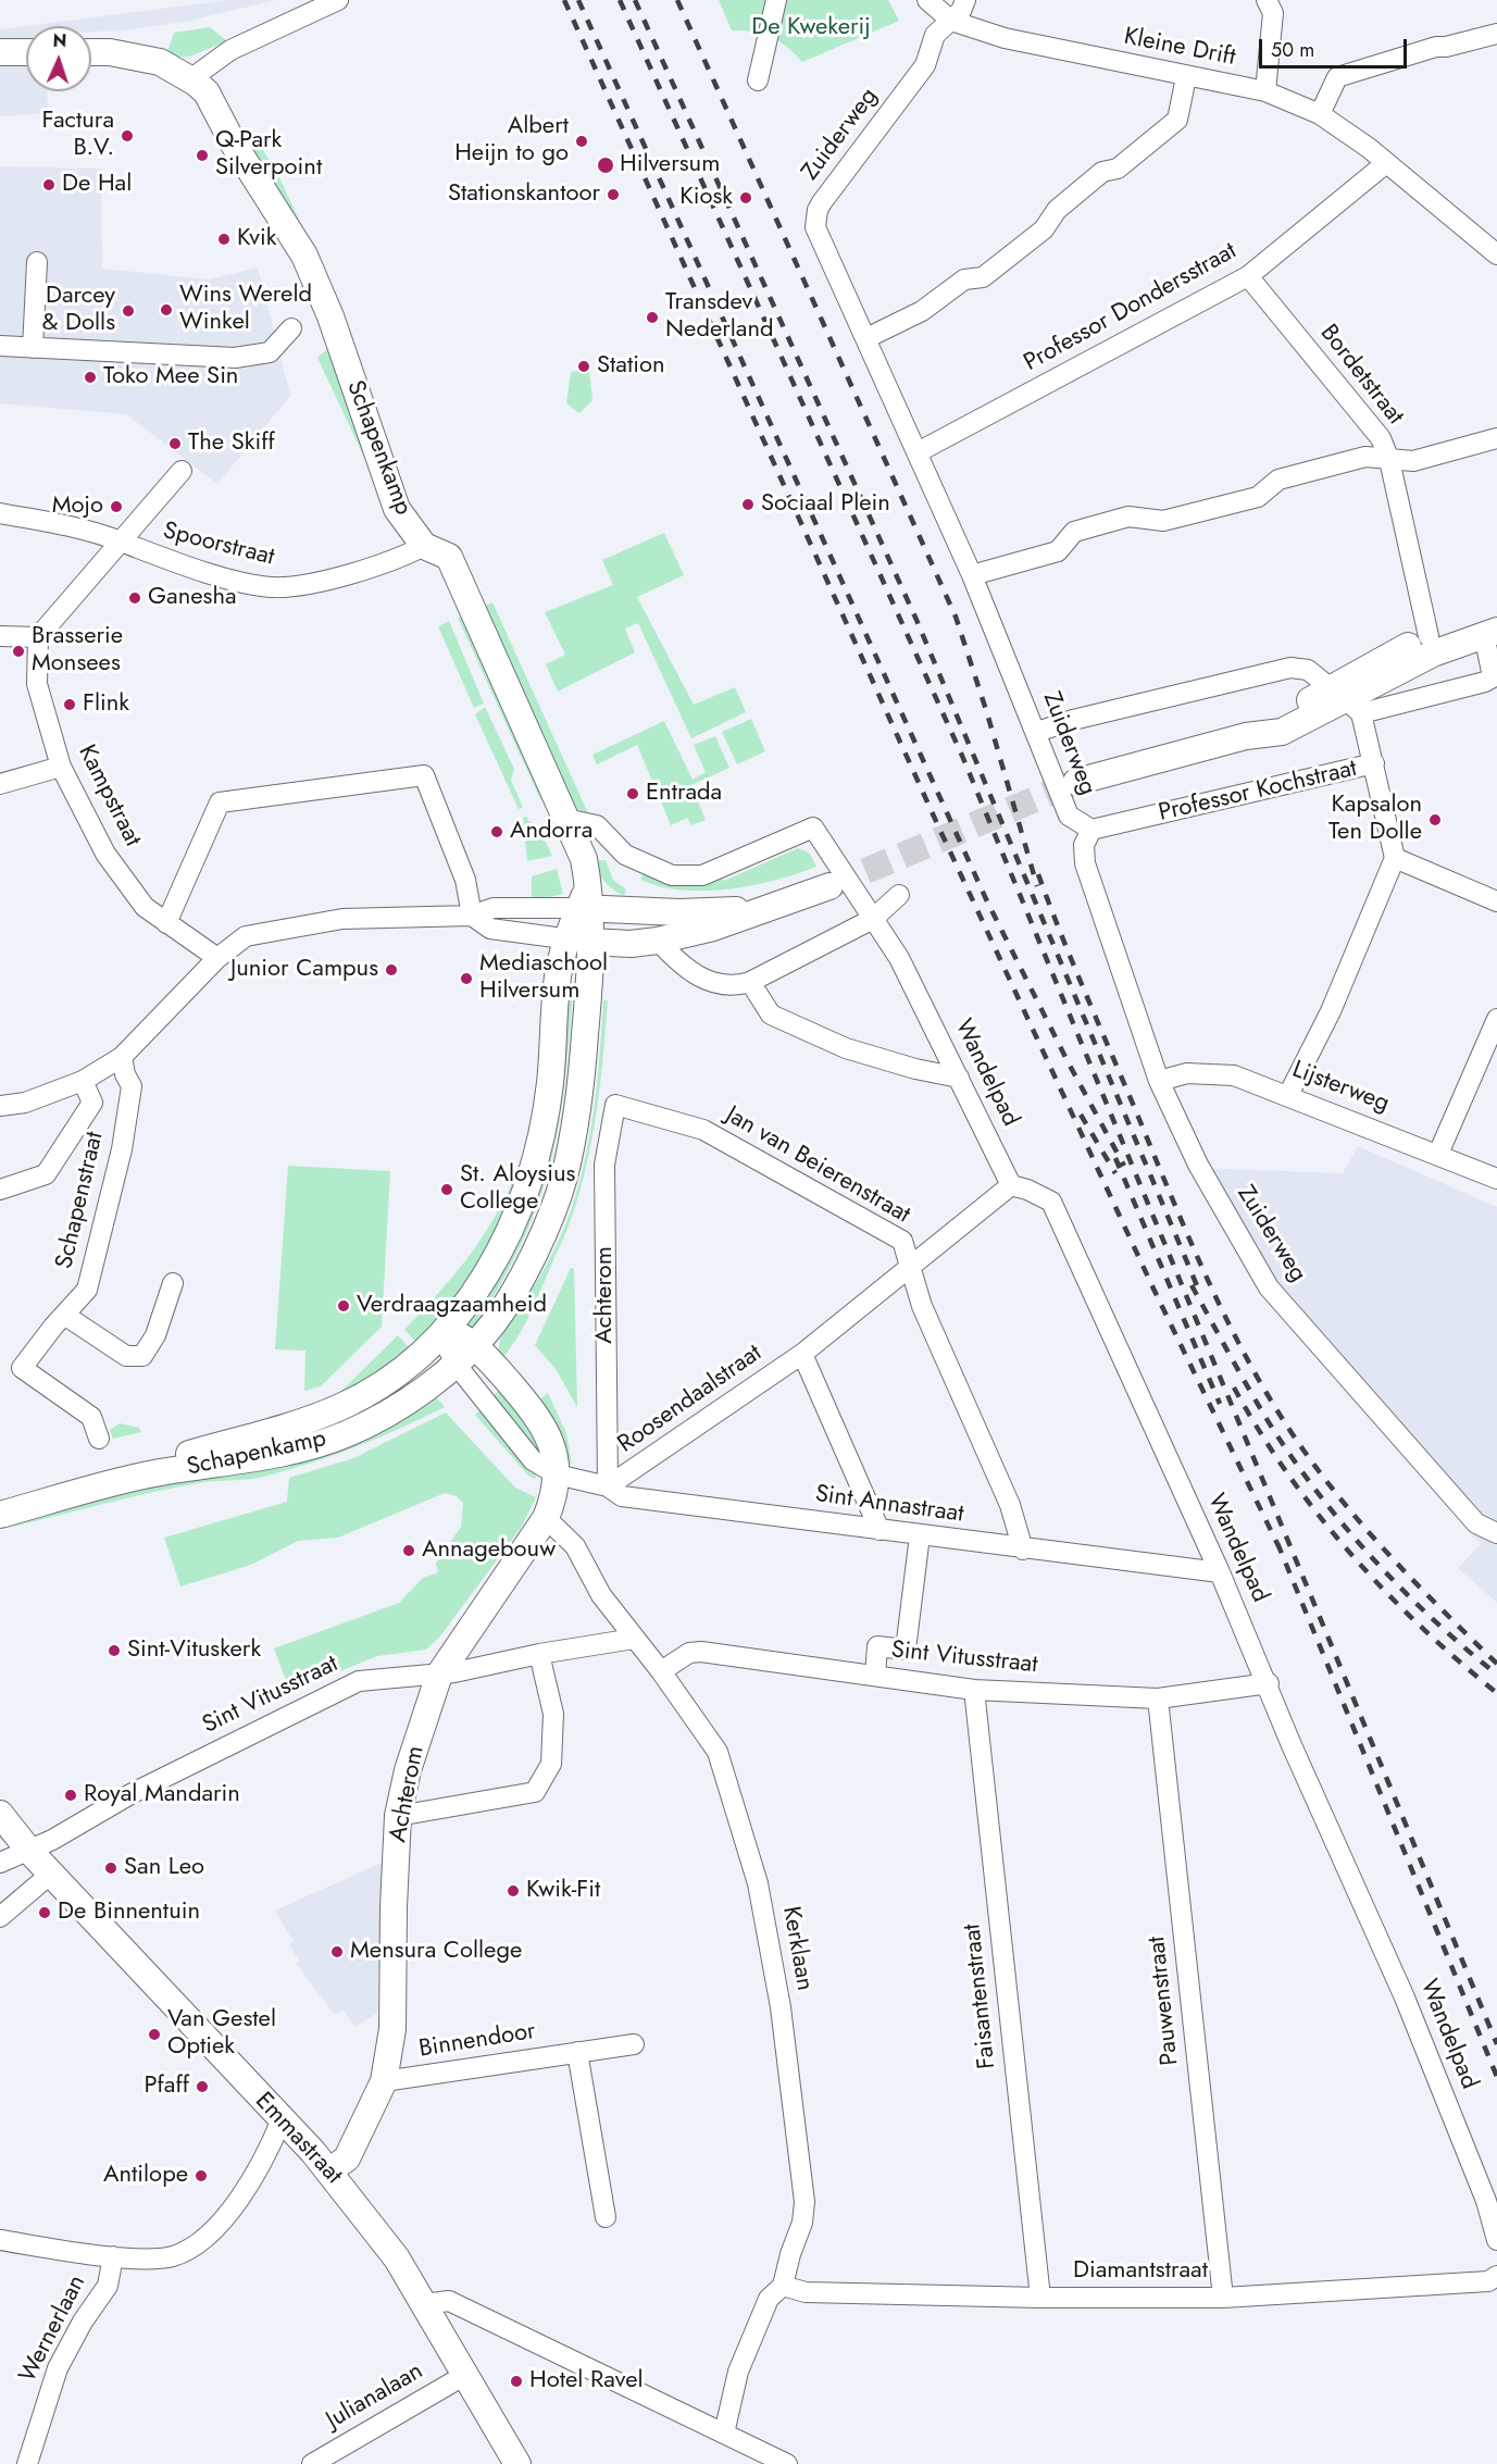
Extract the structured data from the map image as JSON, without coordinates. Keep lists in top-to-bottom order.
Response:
{
  "streets": {
    "main road": ["Schapenkamp", "Achterom", "Emmastraat"],
    "street": [
      "Kleine Drift",
      "Zuiderweg",
      "Professor Dondersstraat",
      "Bordetstraat",
      "Spoorstraat",
      "Professor Kochstraat",
      "Kampstraat",
      "Wandelpad",
      "Lijsterweg",
      "Jan van Beierenstraat",
      "Schapenstraat",
      "Roosendaalstraat",
      "Sint Annastraat",
      "Sint Vitusstraat",
      "Kerklaan",
      "Faisantenstraat",
      "Pauwenstraat",
      "Binnendoor",
      "Diamantstraat",
      "Wernerlaan",
      "Julianalaan"
    ]
  },
  "crossings": [
    ["Kleine Drift", "Zuiderweg"],
    ["Kleine Drift", "Professor Dondersstraat"],
    ["Zuiderweg", "Professor Dondersstraat"],
    ["Zuiderweg", "Professor Kochstraat"],
    ["Zuiderweg", "Lijsterweg"],
    ["Professor Dondersstraat", "Bordetstraat"],
    ["Schapenkamp", "Spoorstraat"],
    ["Schapenkamp", "Wandelpad"],
    ["Schapenkamp", "Achterom"],
    ["Wandelpad", "Roosendaalstraat"],
    ["Wandelpad", "Sint Annastraat"],
    ["Wandelpad", "Sint Vitusstraat"],
    ["Jan van Beierenstraat", "Achterom"],
    ["Jan van Beierenstraat", "Roosendaalstraat"],
    ["Jan van Beierenstraat", "Sint Annastraat"],
    ["Achterom", "Roosendaalstraat"],
    ["Achterom", "Sint Annastraat"],
    ["Achterom", "Sint Vitusstraat"],
    ["Achterom", "Kerklaan"],
    ["Achterom", "Binnendoor"],
    ["Achterom", "Emmastraat"],
    ["Roosendaalstraat", "Sint Annastraat"],
    ["Sint Vitusstraat", "Kerklaan"],
    ["Sint Vitusstraat", "Faisantenstraat"],
    ["Sint Vitusstraat", "Pauwenstraat"],
    ["Sint Vitusstraat", "Emmastraat"],
    ["Kerklaan", "Diamantstraat"],
    ["Faisantenstraat", "Diamantstraat"],
    ["Pauwenstraat", "Diamantstraat"],
    ["Emmastraat", "Julianalaan"]
  ],
  "parks": ["De Kwekerij"],
  "places": [
    "Factura B.V.",
    "Albert Heijn to go",
    "Q-Park Silverpoint",
    "Hilversum",
    "De Hal",
    "Stationskantoor",
    "Kiosk",
    "Kvik",
    "Wins Wereld Winkel",
    "Darcey & Dolls",
    "Transdev Nederland",
    "Station",
    "Toko Mee Sin",
    "The Skiff",
    "Sociaal Plein",
    "Mojo",
    "Ganesha",
    "Brasserie Monsees",
    "Flink",
    "Entrada",
    "Kapsalon Ten Dolle",
    "Andorra",
    "Junior Campus",
    "Mediaschool Hilversum",
    "St. Aloysius College",
    "Verdraagzaamheid",
    "Annagebouw",
    "Sint-Vituskerk",
    "Royal Mandarin",
    "San Leo",
    "Kwik-Fit",
    "De Binnentuin",
    "Mensura College",
    "Van Gestel Optiek",
    "Pfaff",
    "Antilope",
    "Hotel Ravel"
  ],
  "scale_bar": "50 m",
  "north": "top"
}
